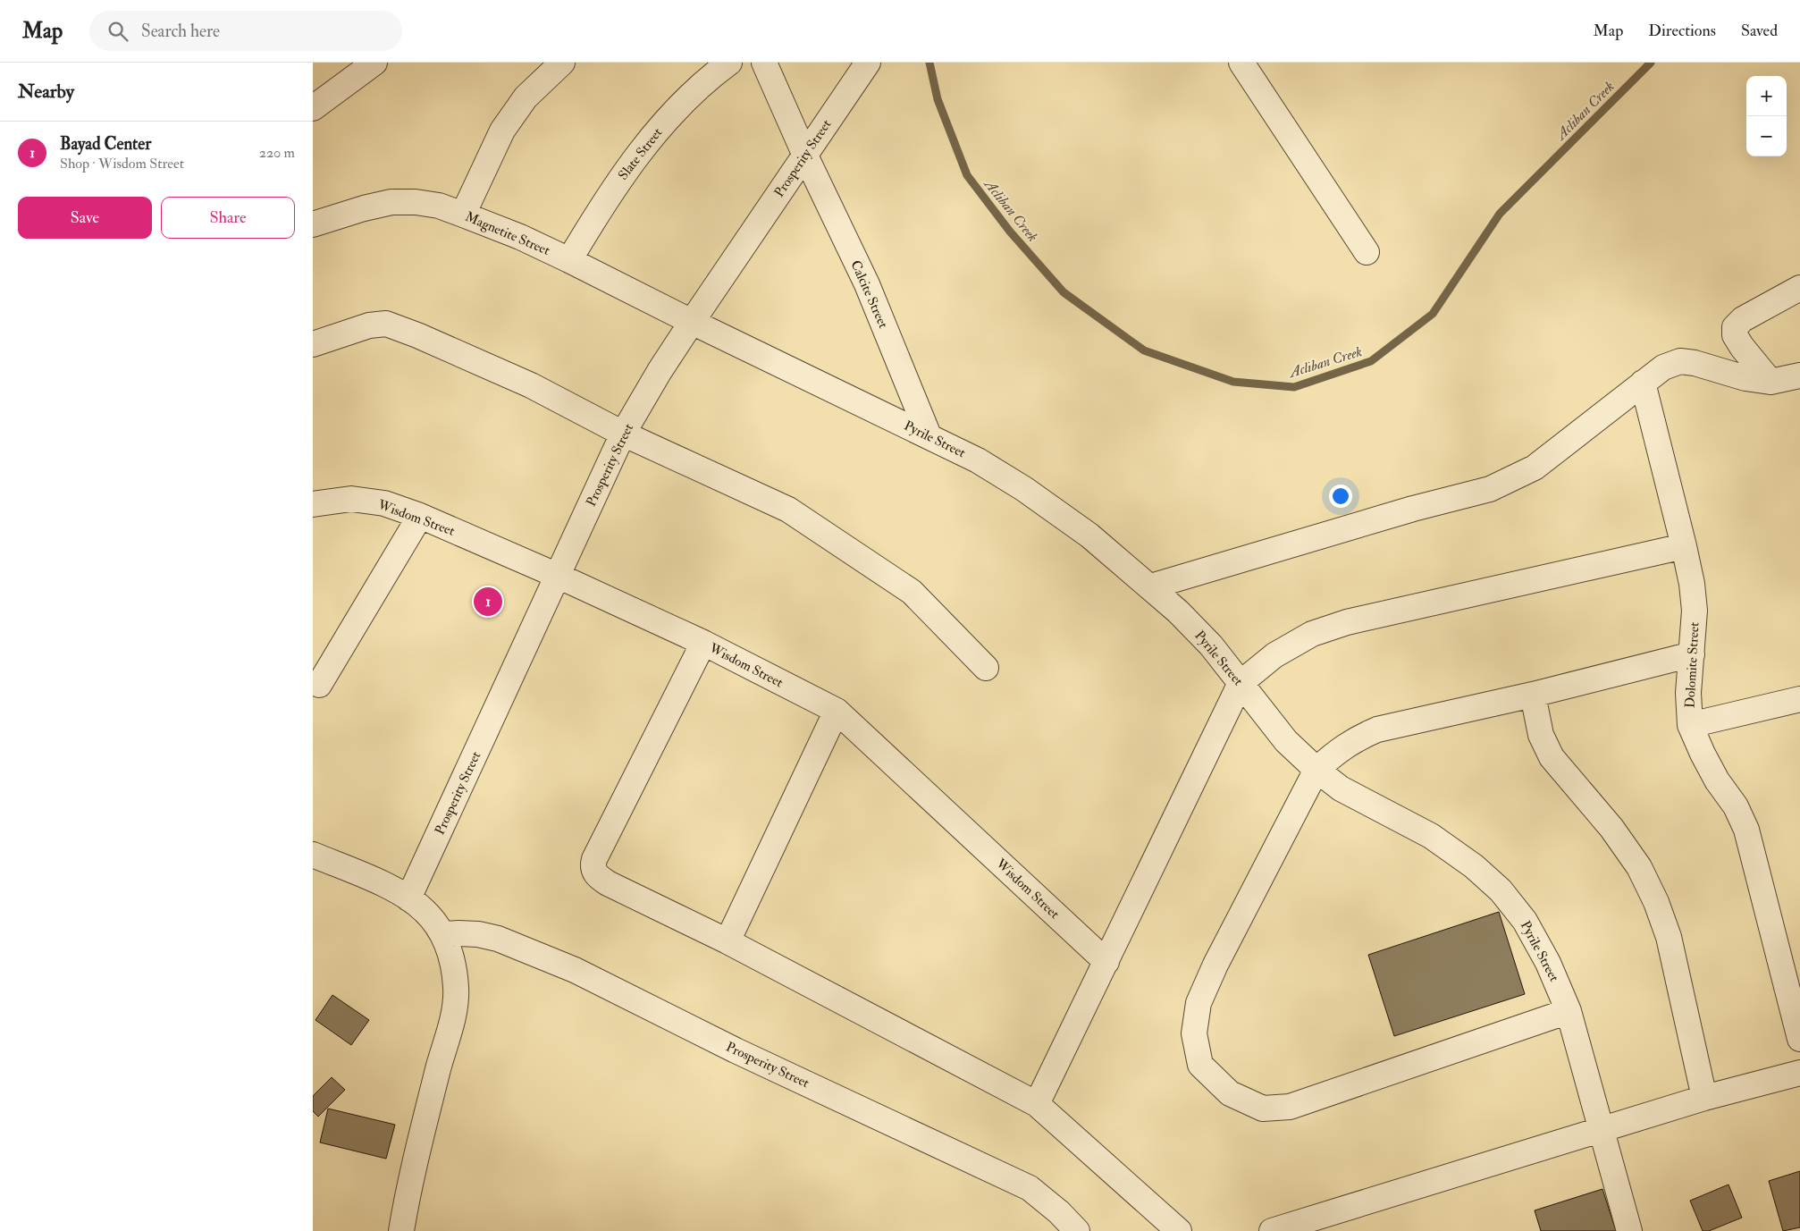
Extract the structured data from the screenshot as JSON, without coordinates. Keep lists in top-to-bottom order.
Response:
{
  "streets": {
    "street": [
      "Slate Street",
      "Prosperity Street",
      "Magnetite Street",
      "Calcite Street",
      "Pyrile Street",
      "Wisdom Street",
      "Dolomite Street"
    ]
  },
  "crossings": [
    ["Slate Street", "Magnetite Street"],
    ["Prosperity Street", "Magnetite Street"],
    ["Prosperity Street", "Calcite Street"],
    ["Prosperity Street", "Pyrile Street"],
    ["Prosperity Street", "Wisdom Street"],
    ["Magnetite Street", "Pyrile Street"],
    ["Calcite Street", "Pyrile Street"]
  ],
  "water": ["Acliban Creek"],
  "page": {
    "header": "Map",
    "search": "Search here",
    "nav": ["Map", "Directions", "Saved"],
    "heading": "Nearby",
    "map_buttons": ["+", "−"],
    "list": [
      {
        "mark": "1",
        "name": "Bayad Center",
        "note": "Shop · Wisdom Street",
        "value": "220 m"
      }
    ],
    "buttons": ["Save", "Share"],
    "pins": "1"
  }
}
